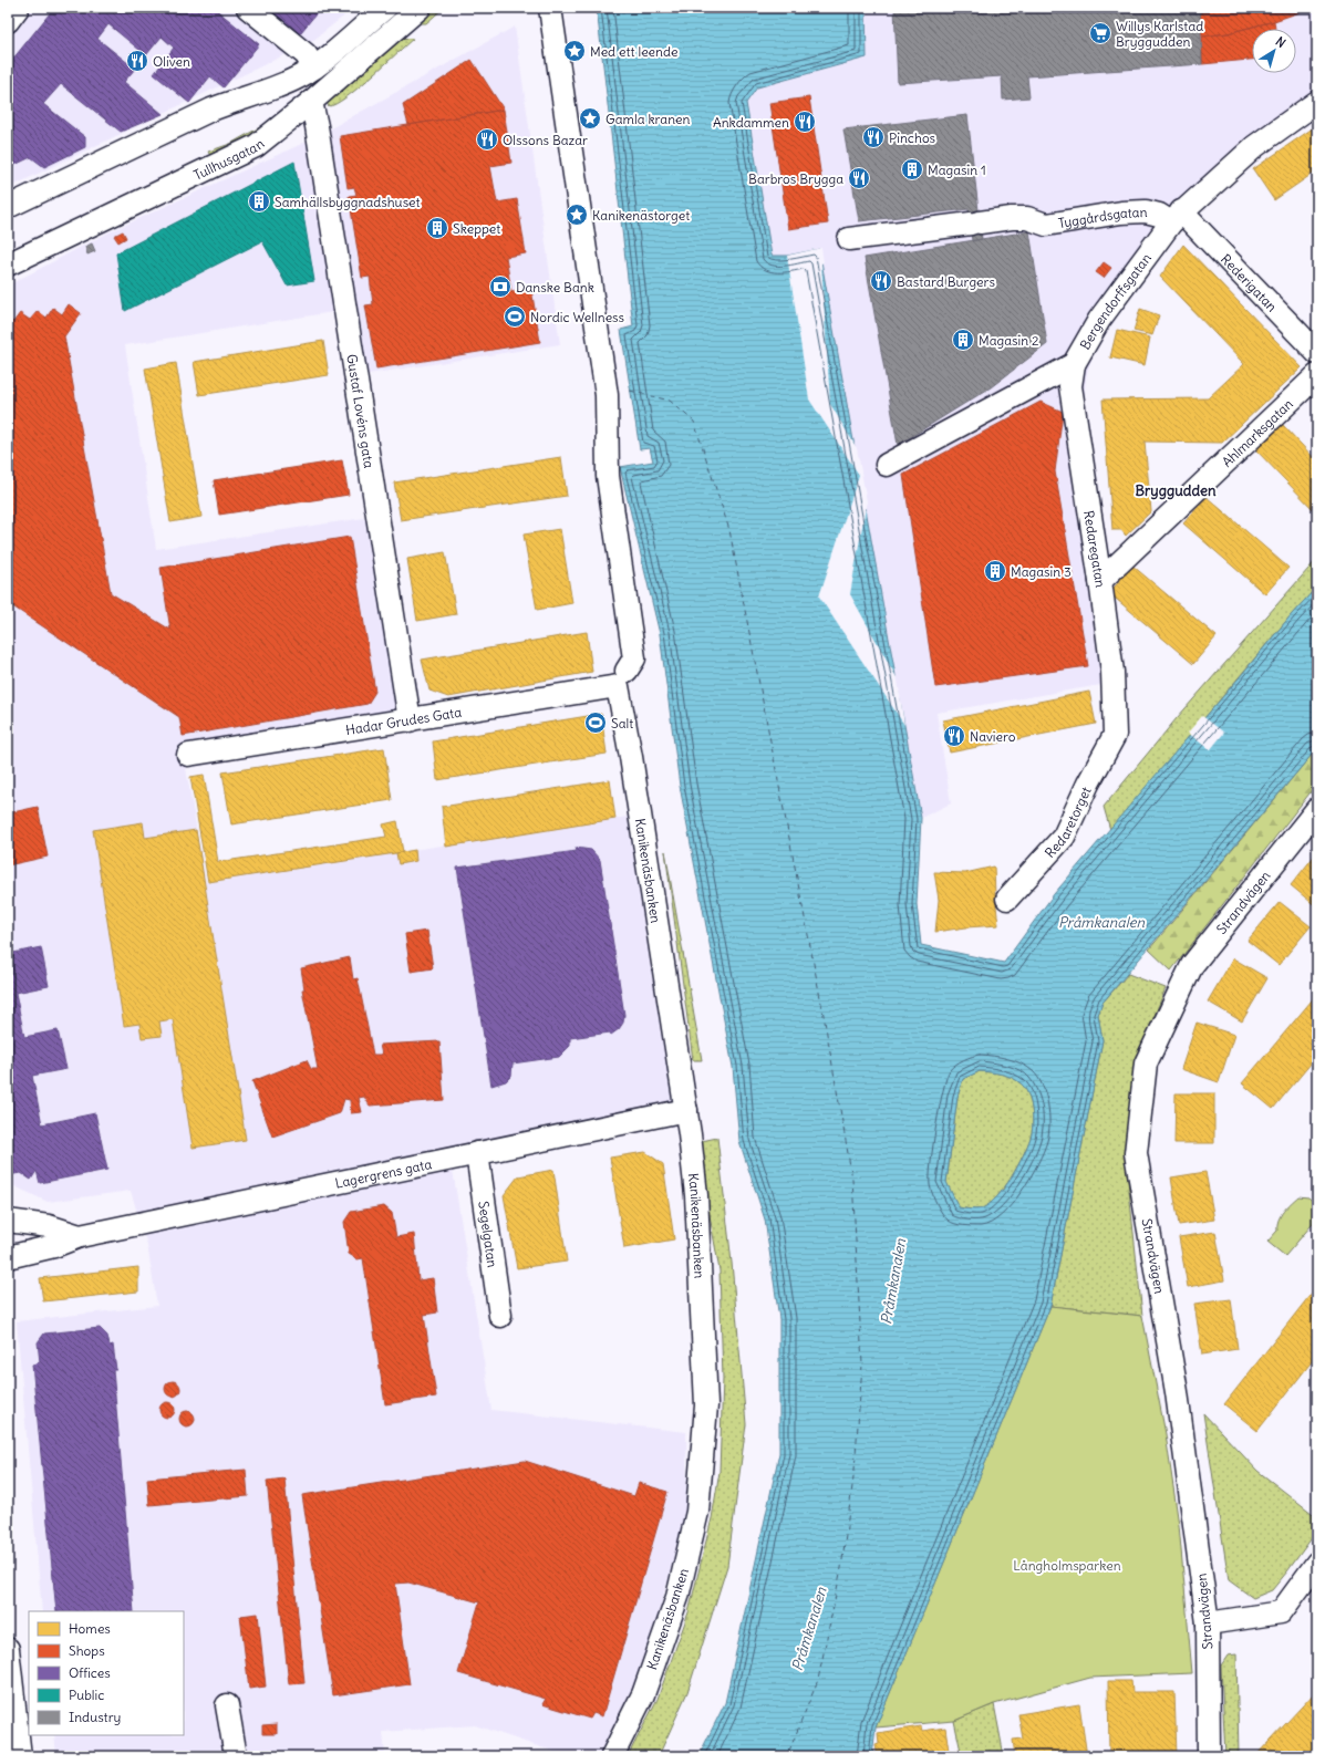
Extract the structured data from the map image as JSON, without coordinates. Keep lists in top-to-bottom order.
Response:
{
  "streets": {
    "street": [
      "Tullhusgatan",
      "Tyggårdsgatan",
      "Rederigatan",
      "Bergendorffsgatan",
      "Gustaf Lovéns gata",
      "Ahlmarksgatan",
      "Redaregatan",
      "Hadar Grudes Gata",
      "Redaretorget",
      "Kanikenäsbanken",
      "Strandvägen",
      "Lagergrens gata",
      "Segelgatan"
    ]
  },
  "crossings": [
    ["Tullhusgatan", "Gustaf Lovéns gata"],
    ["Tyggårdsgatan", "Rederigatan"],
    ["Tyggårdsgatan", "Bergendorffsgatan"],
    ["Rederigatan", "Bergendorffsgatan"],
    ["Bergendorffsgatan", "Redaregatan"],
    ["Gustaf Lovéns gata", "Hadar Grudes Gata"],
    ["Ahlmarksgatan", "Redaregatan"],
    ["Redaregatan", "Redaretorget"],
    ["Hadar Grudes Gata", "Kanikenäsbanken"],
    ["Kanikenäsbanken", "Lagergrens gata"],
    ["Lagergrens gata", "Segelgatan"]
  ],
  "districts": ["Bryggudden"],
  "water": ["Pråmkanalen"],
  "parks": ["Långholmsparken"],
  "places": {
    "supermarket": ["Willys Karlstad Bryggudden"],
    "place": ["Med ett leende", "Gamla kranen", "Kanikenästorget"],
    "restaurant": [
      "Oliven",
      "Ankdammen",
      "Pinchos",
      "Olssons Bazar",
      "Barbros Brygga",
      "Bastard Burgers",
      "Naviero"
    ],
    "building": [
      "Magasin 1",
      "Samhällsbyggnadshuset",
      "Skeppet",
      "Magasin 2",
      "Magasin 3"
    ],
    "bank": ["Danske Bank"],
    "sports": ["Nordic Wellness", "Salt"]
  },
  "legend": [
    "Homes",
    "Shops",
    "Offices",
    "Public",
    "Industry"
  ],
  "north": "top right"
}
